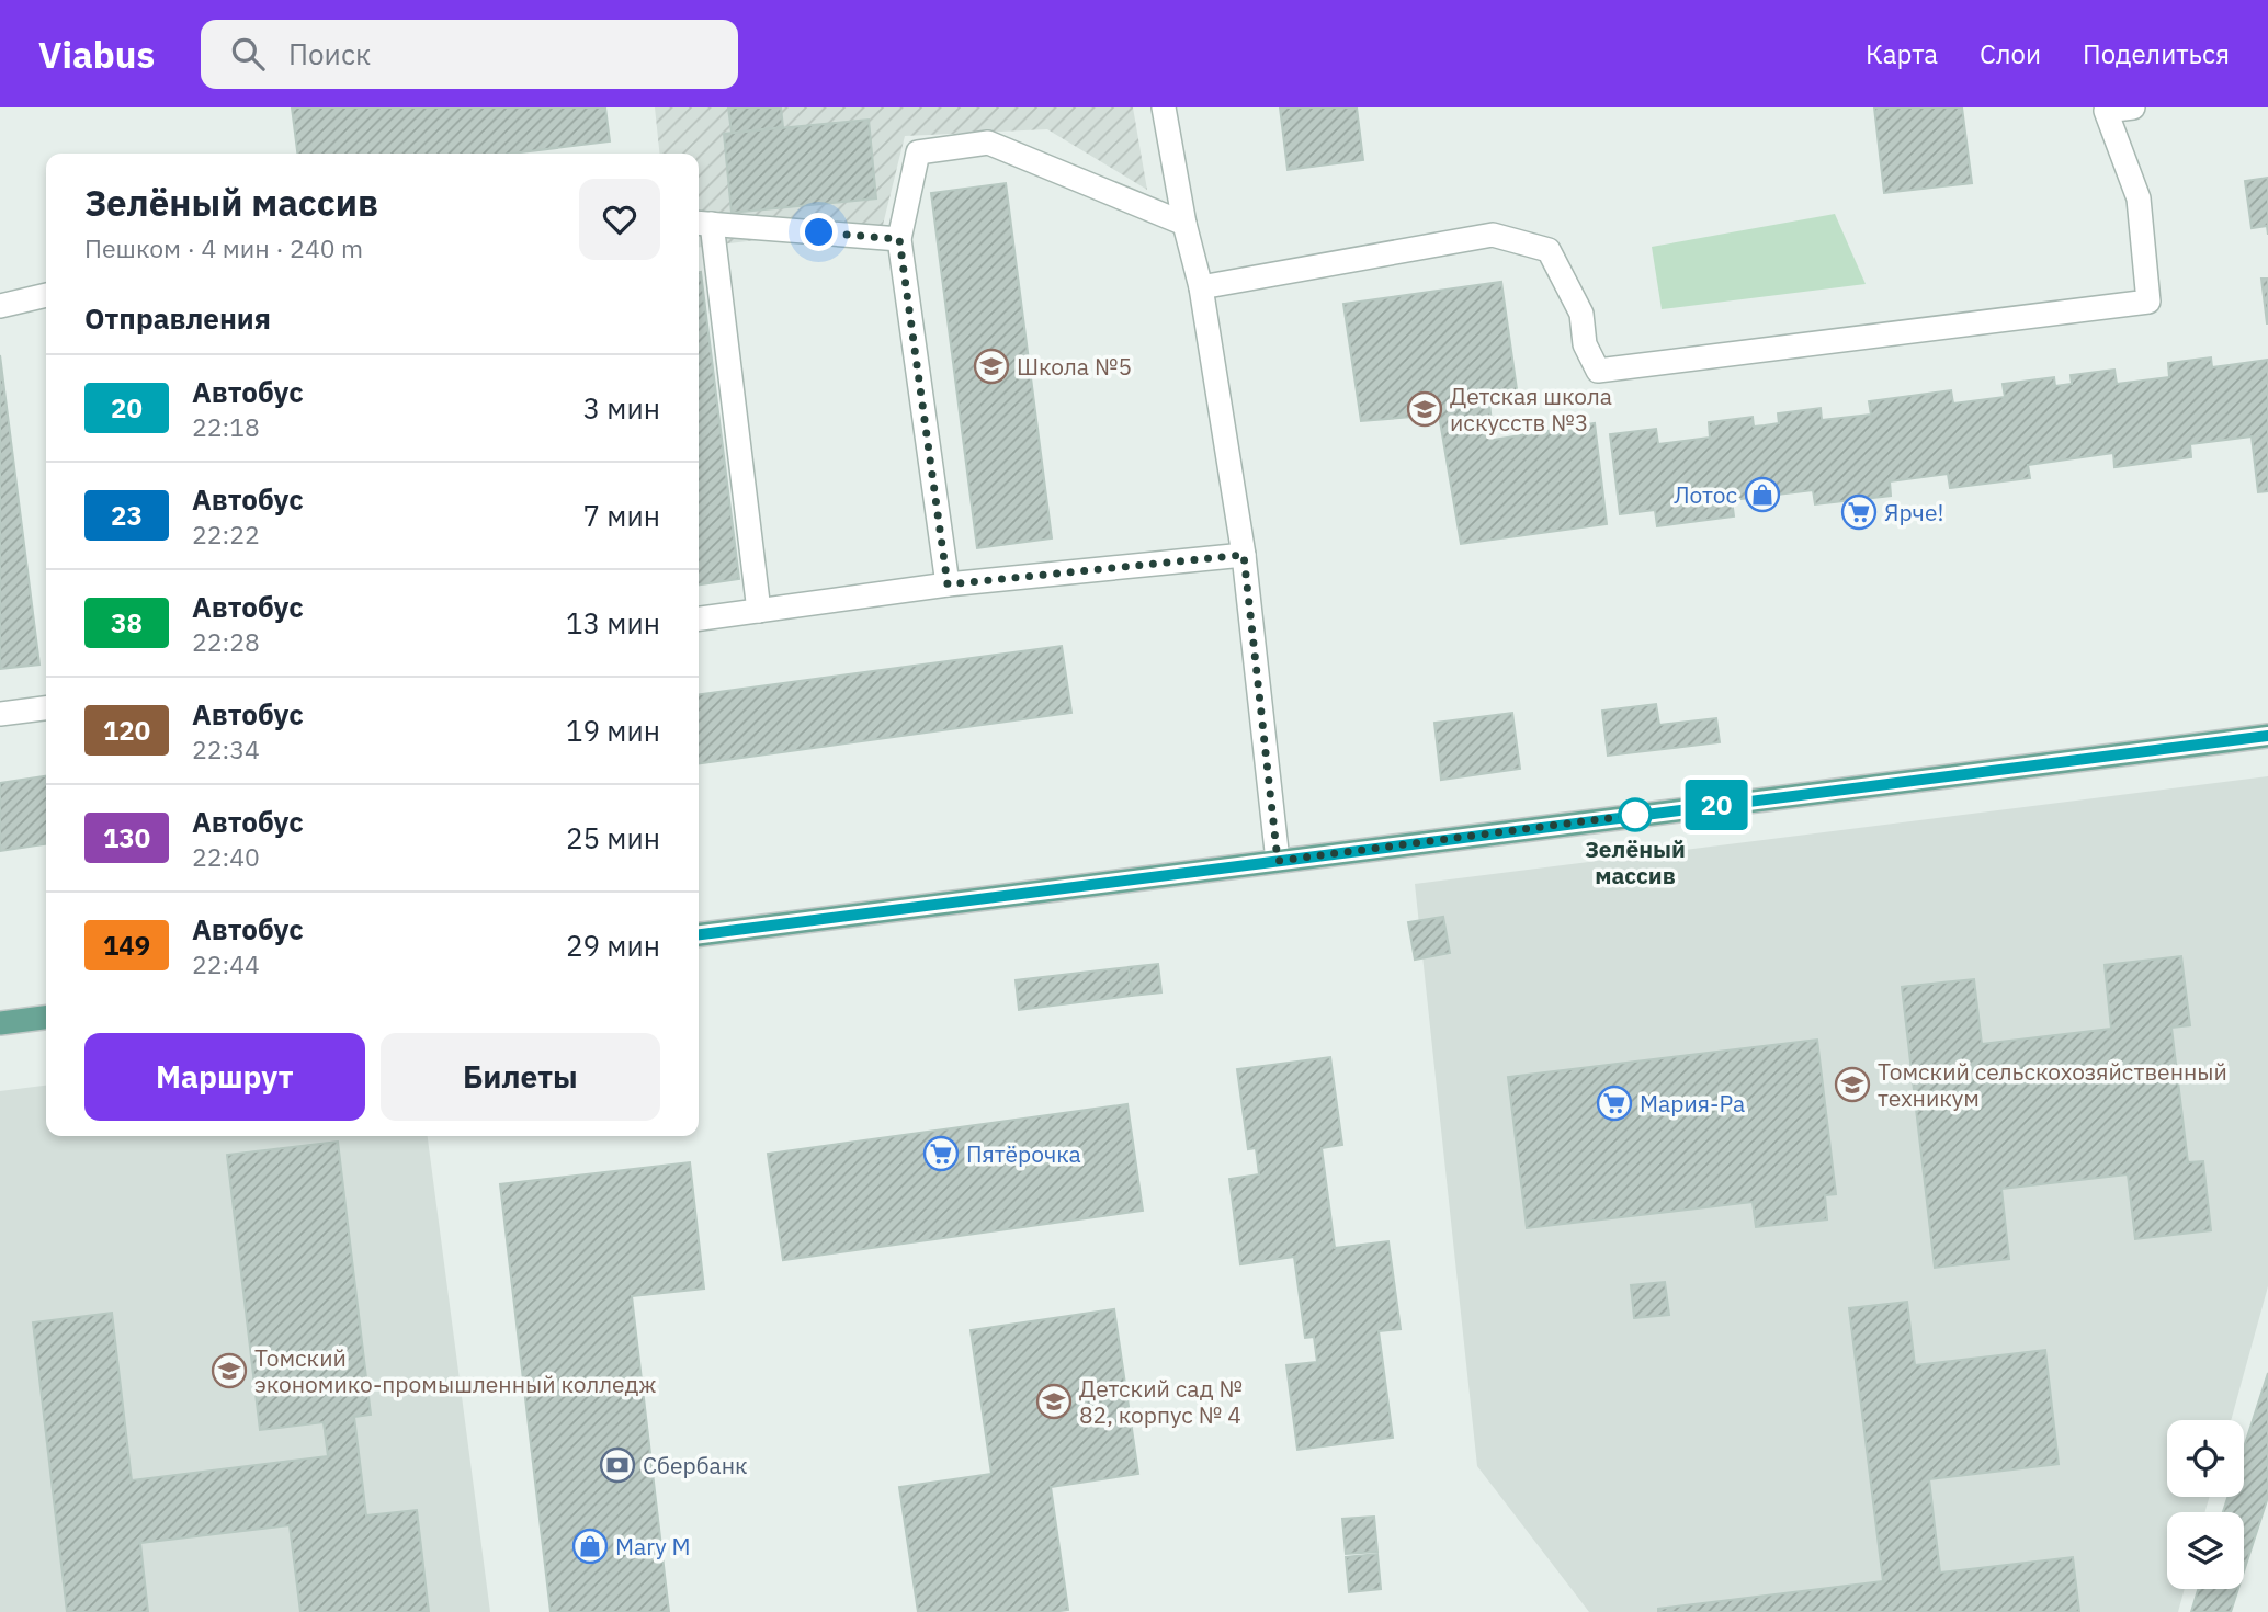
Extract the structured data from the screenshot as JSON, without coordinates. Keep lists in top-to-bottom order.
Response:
{
  "places": {
    "school or university": [
      "Школа №5",
      "Детская школа искусств №3",
      "Томский сельскохозяйственный техникум",
      "Томский экономико-промышленный колледж",
      "Детский сад № 82, корпус № 4"
    ],
    "shop": ["Лотос", "Mary M"],
    "supermarket": ["Ярче!", "Мария-Ра", "Пятёрочка"],
    "other": ["Зелёный массив"],
    "bank": ["Сбербанк"]
  },
  "lines": ["bus line 20"],
  "page": {
    "header": "Viabus",
    "search": "Поиск",
    "nav": ["Карта", "Слои", "Поделиться"],
    "on_map": "20",
    "heading": [
      ["Зелёный массив", "Пешком · 4 мин · 240 m"],
      "Отправления"
    ],
    "list": [
      {
        "mark": "20",
        "name": "Автобус",
        "note": "22:18",
        "value": "3 мин"
      },
      {
        "mark": "23",
        "name": "Автобус",
        "note": "22:22",
        "value": "7 мин"
      },
      {
        "mark": "38",
        "name": "Автобус",
        "note": "22:28",
        "value": "13 мин"
      },
      {
        "mark": "120",
        "name": "Автобус",
        "note": "22:34",
        "value": "19 мин"
      },
      {
        "mark": "130",
        "name": "Автобус",
        "note": "22:40",
        "value": "25 мин"
      },
      {
        "mark": "149",
        "name": "Автобус",
        "note": "22:44",
        "value": "29 мин"
      }
    ],
    "buttons": ["Маршрут", "Билеты"]
  }
}
